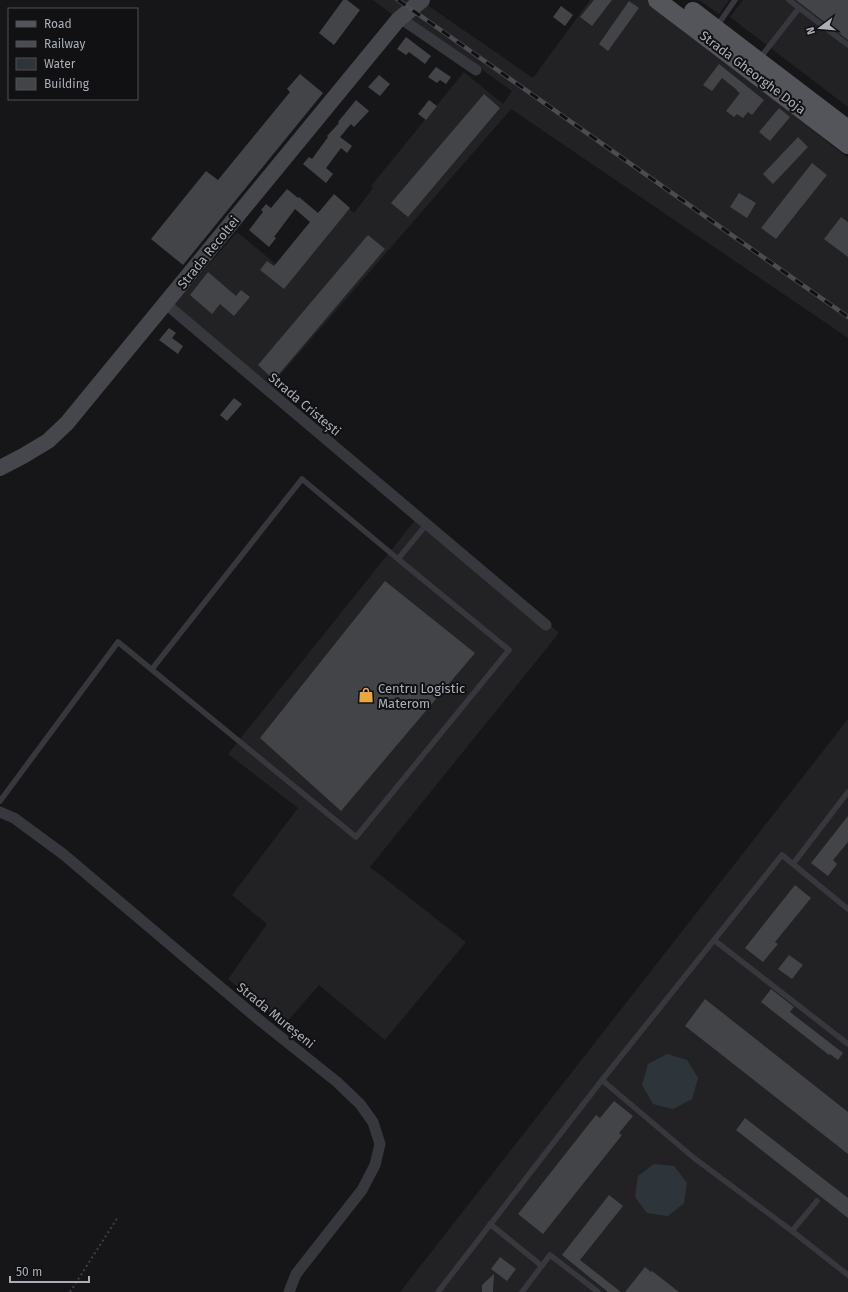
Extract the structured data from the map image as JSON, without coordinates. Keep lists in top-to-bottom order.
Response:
{
  "streets": {
    "main road": ["Strada Gheorghe Doja"],
    "street": ["Strada Recoltei", "Strada Cristești", "Strada Mureșeni"]
  },
  "crossings": [
    ["Strada Recoltei", "Strada Cristești"]
  ],
  "places": {
    "shop": ["Centru Logistic Materom"]
  },
  "legend": [
    "Road",
    "Railway",
    "Water",
    "Building"
  ],
  "scale_bar": "50 m",
  "north": "left"
}
